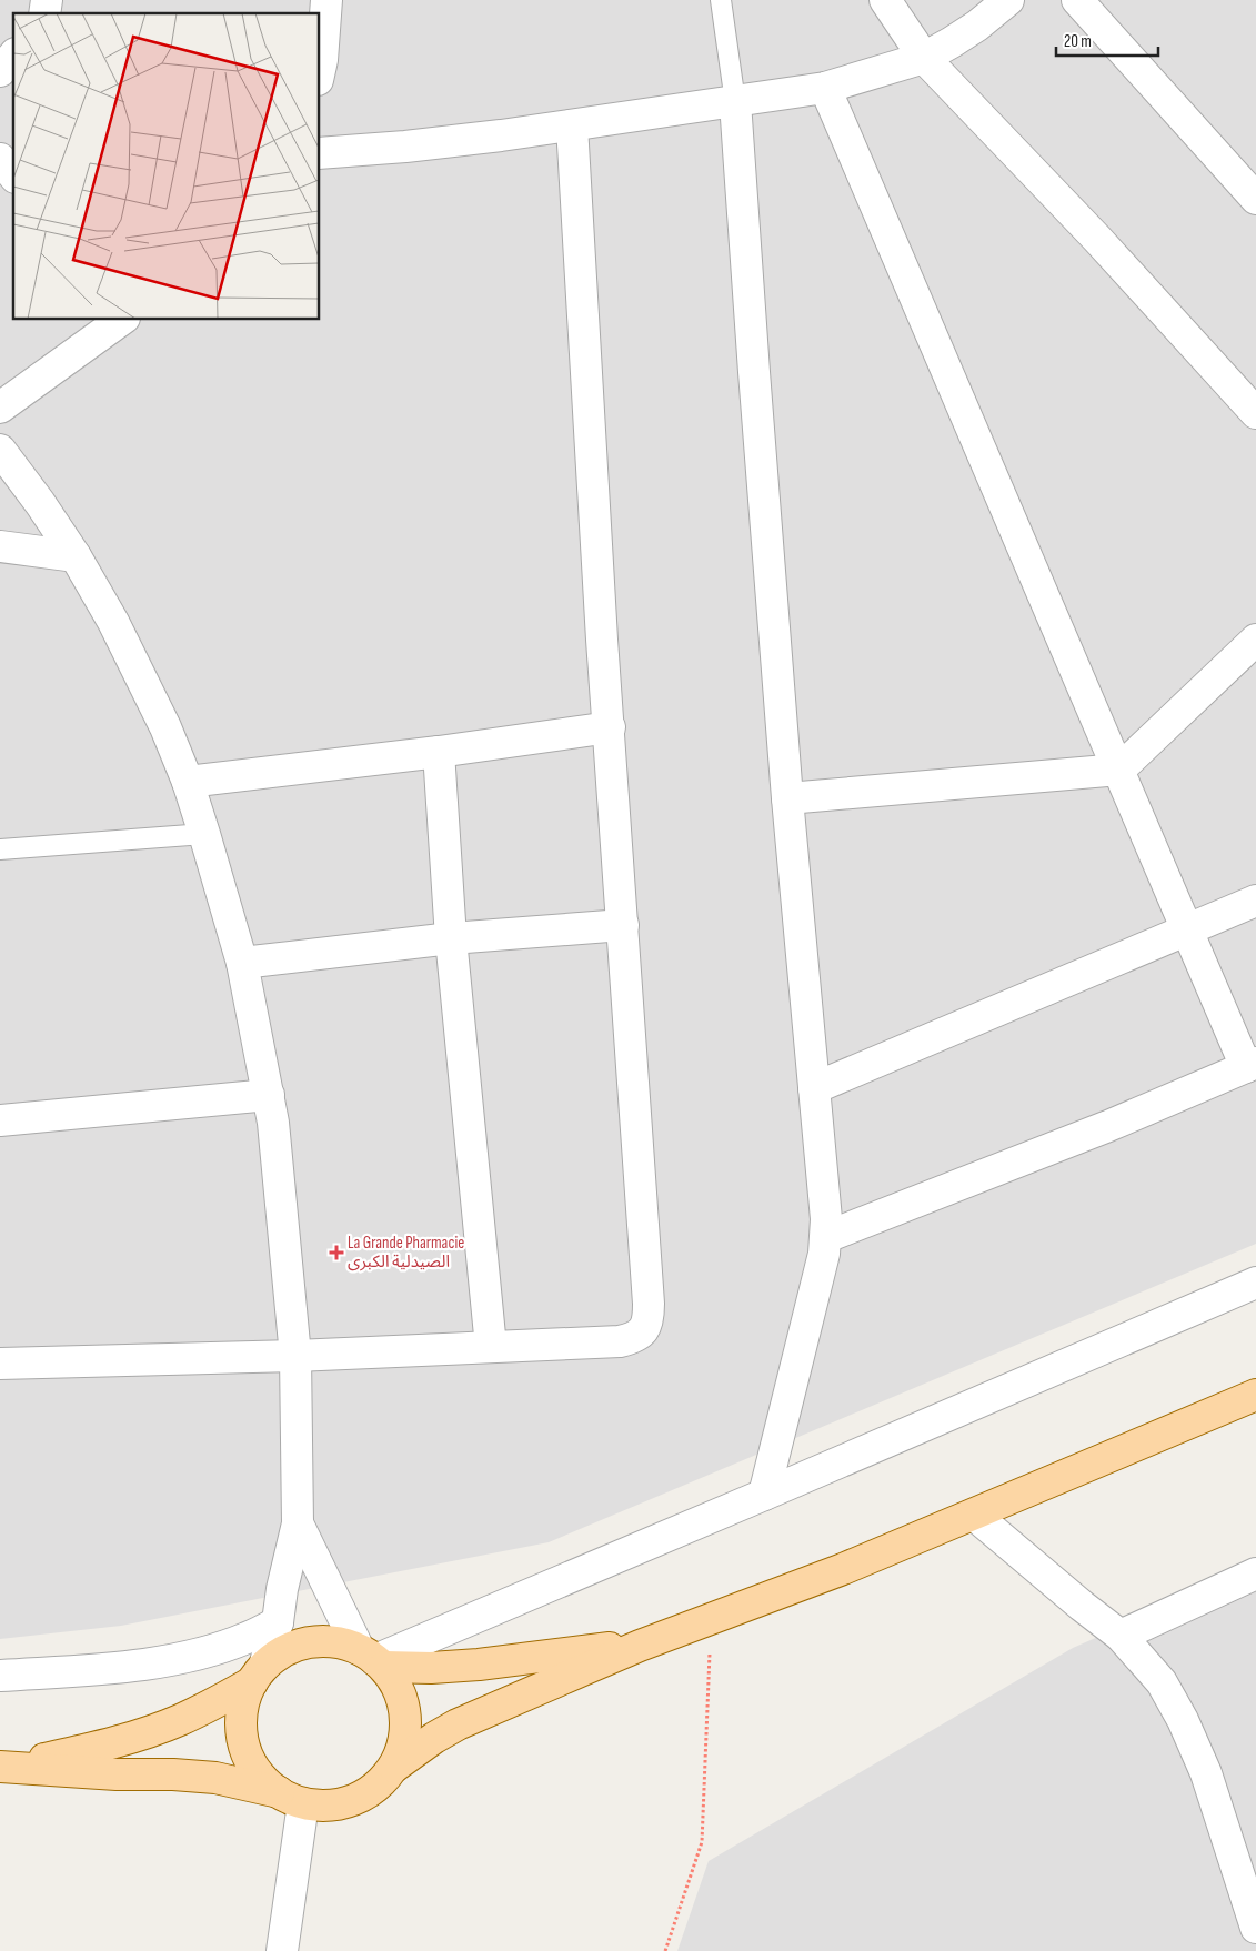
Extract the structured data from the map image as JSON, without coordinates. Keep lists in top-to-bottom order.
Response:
{
  "places": {
    "health": ["La Grande Pharmacie الصيدلية الكبرى"]
  },
  "scale_bar": "20 m"
}
